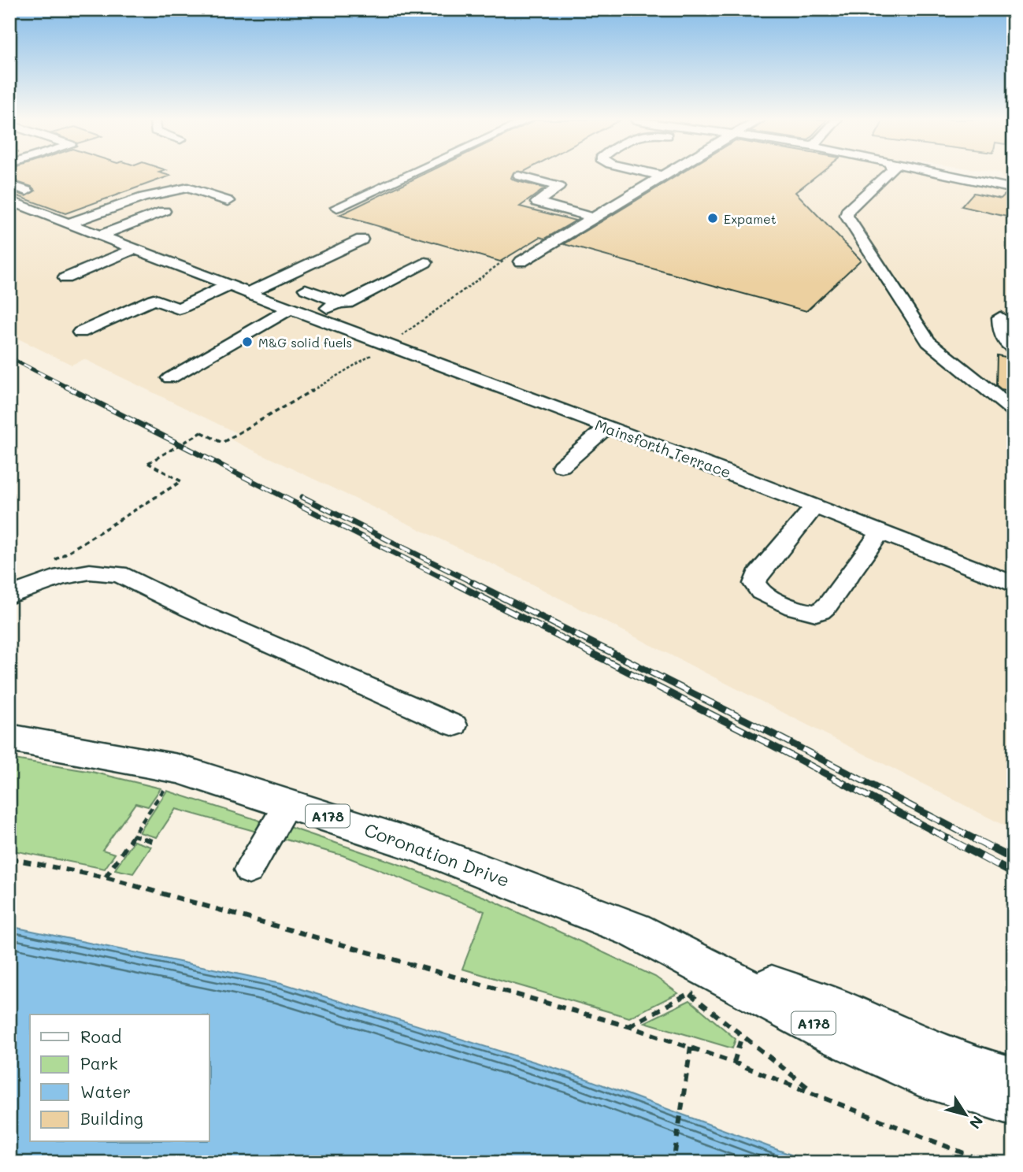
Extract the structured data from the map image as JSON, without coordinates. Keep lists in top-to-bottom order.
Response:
{
  "streets": {
    "main road": ["A178", "Coronation Drive"],
    "street": ["Mainsforth Terrace"]
  },
  "crossings": [
    ["A178", "Coronation Drive"]
  ],
  "places": ["Expamet", "M&G solid fuels"],
  "legend": [
    "Road",
    "Park",
    "Water",
    "Building"
  ],
  "north": "bottom right"
}
